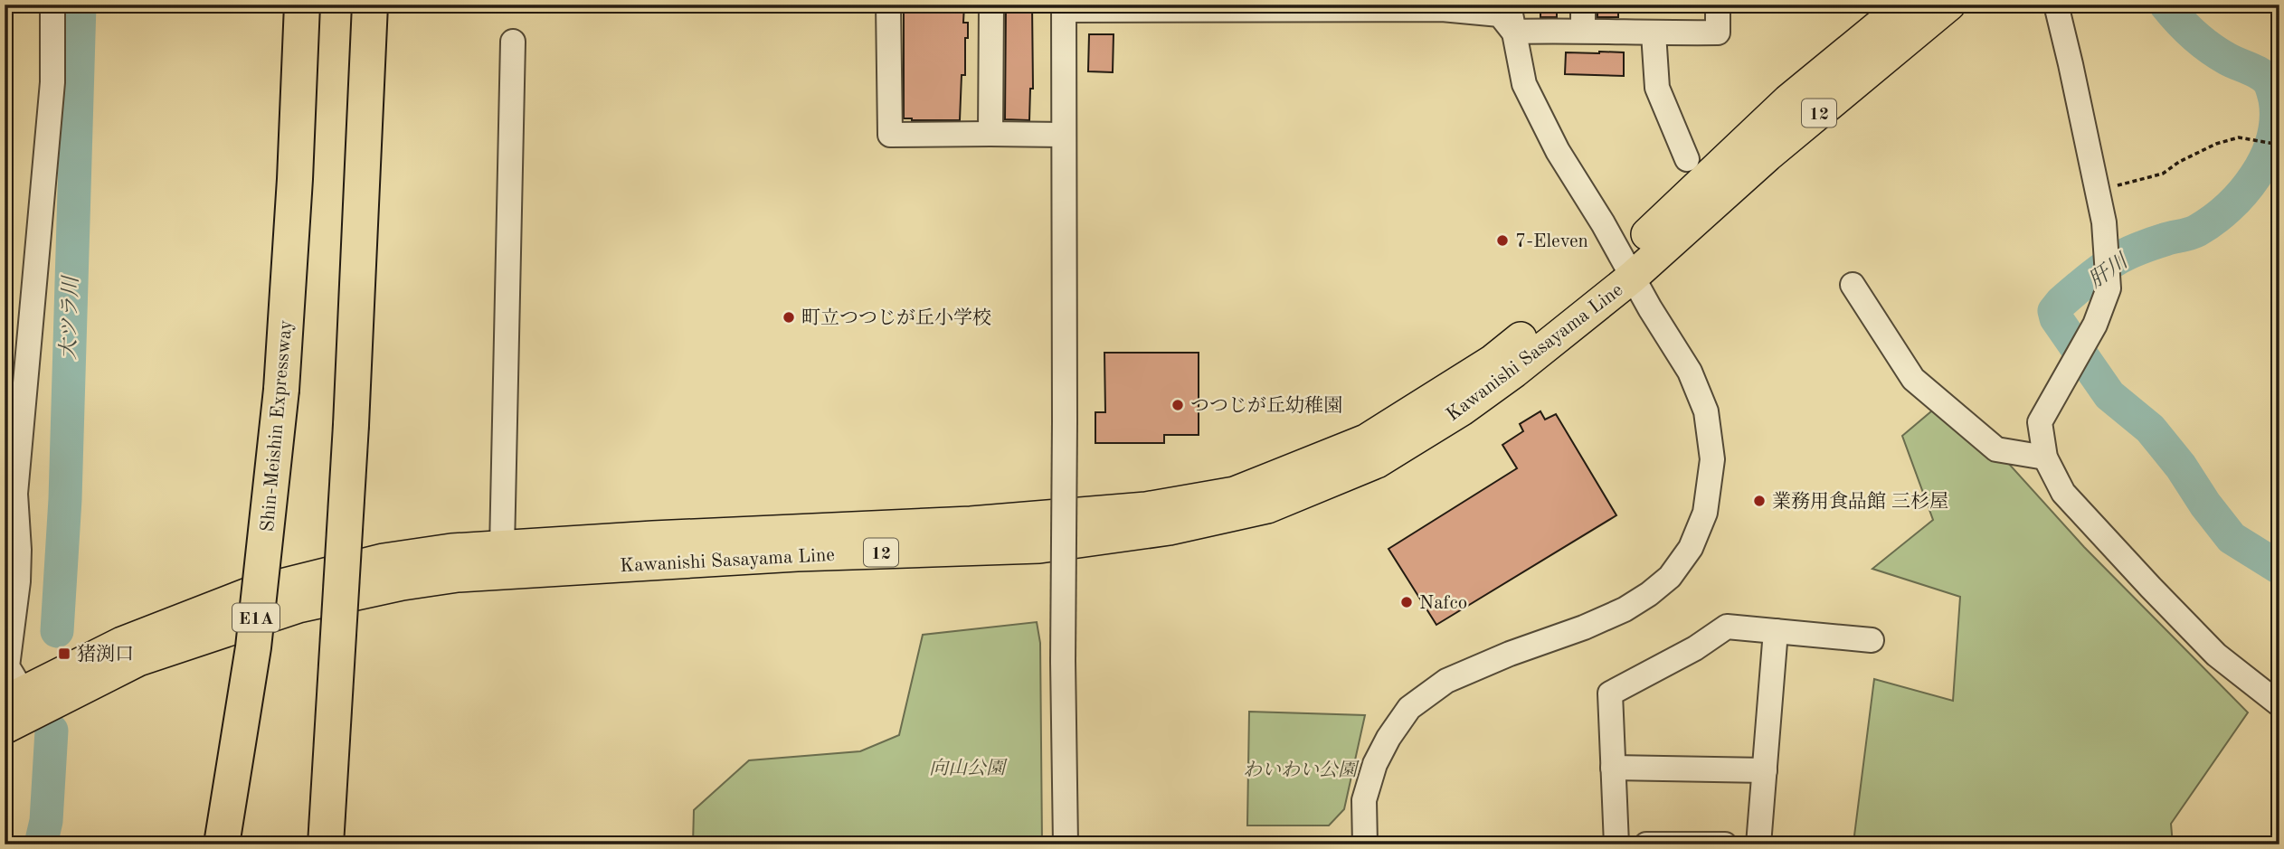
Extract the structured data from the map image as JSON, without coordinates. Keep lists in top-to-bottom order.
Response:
{
  "streets": {
    "highway": ["Shin-Meishin Expressway", "E1A"],
    "main road": ["12", "Kawanishi Sasayama Line"]
  },
  "water": ["肝川", "大ツラ川"],
  "parks": ["向山公園", "わいわい公園"],
  "places": {
    "other": [
      "7-Eleven",
      "町立つつじが丘小学校",
      "つつじが丘幼稚園",
      "業務用食品館 三杉屋",
      "Nafco"
    ],
    "transit": ["猪渕口"]
  }
}
